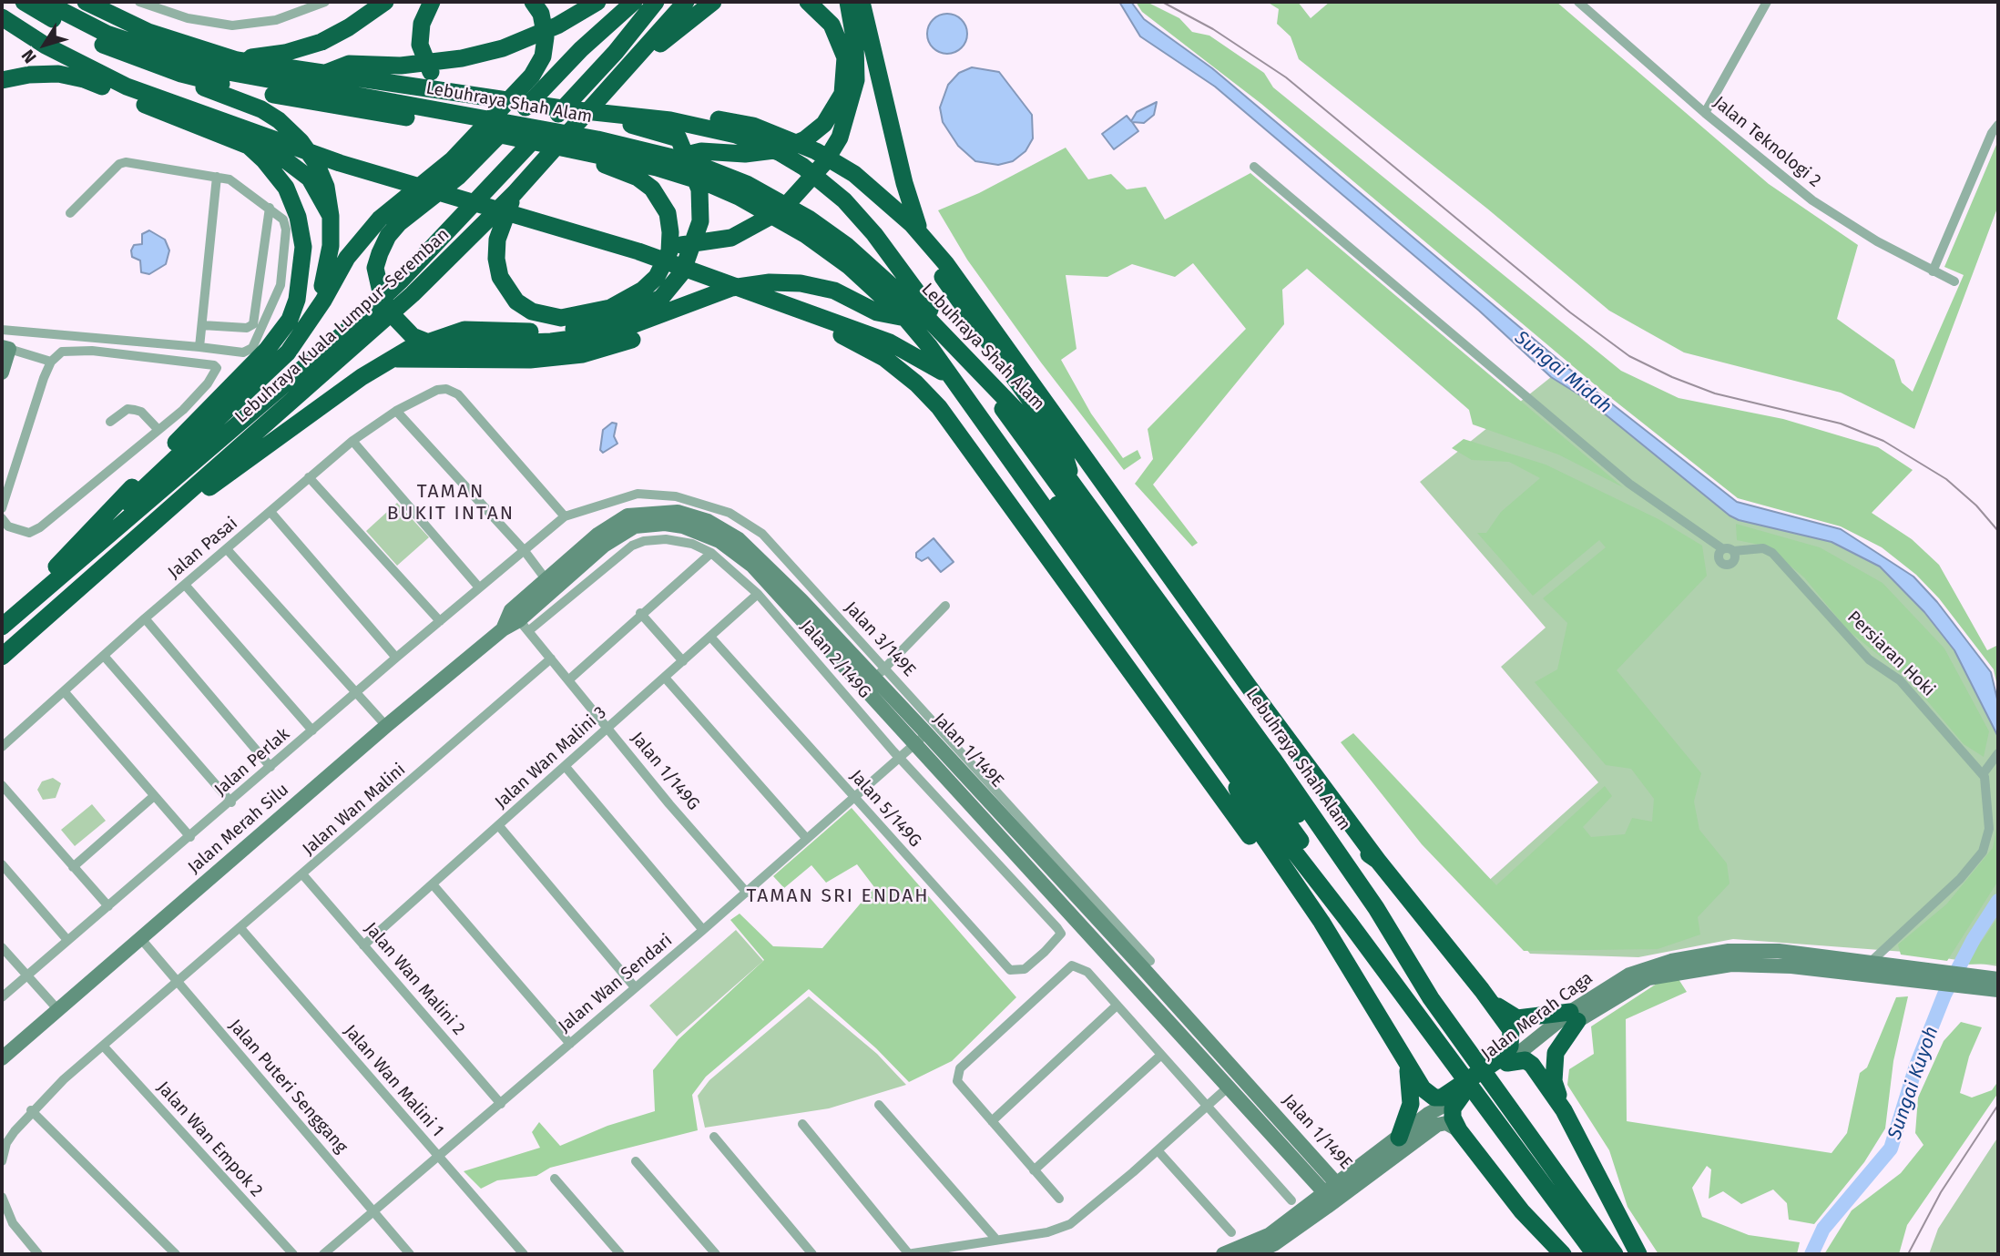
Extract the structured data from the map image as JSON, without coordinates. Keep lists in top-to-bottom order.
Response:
{
  "streets": {
    "highway": ["Lebuhraya Shah Alam", "Lebuhraya Kuala Lumpur–Seremban"],
    "street": [
      "Jalan Teknologi 2",
      "Jalan Pasai",
      "Jalan 3/149E",
      "Persiaran Hoki",
      "Jalan 2/149G",
      "Jalan 1/149E",
      "Jalan Wan Malini 3",
      "Jalan Perlak",
      "Jalan 1/149G",
      "Jalan 5/149G",
      "Jalan Wan Malini",
      "Jalan Merah Silu",
      "Jalan Wan Malini 2",
      "Jalan Wan Sendari",
      "Jalan Merah Caga",
      "Jalan Wan Malini 1",
      "Jalan Puteri Senggang",
      "Jalan Wan Empok 2"
    ]
  },
  "crossings": [
    ["Jalan Pasai", "Jalan 3/149E"],
    ["Jalan 3/149E", "Jalan 1/149E"],
    ["Jalan 3/149E", "Jalan Perlak"],
    ["Jalan 2/149G", "Jalan 1/149E"],
    ["Jalan 2/149G", "Jalan Wan Malini 3"],
    ["Jalan 2/149G", "Jalan 1/149G"],
    ["Jalan 2/149G", "Jalan 5/149G"],
    ["Jalan 2/149G", "Jalan Merah Silu"],
    ["Jalan 2/149G", "Jalan Wan Sendari"],
    ["Jalan 1/149E", "Jalan 1/149G"],
    ["Jalan 1/149E", "Jalan Merah Silu"],
    ["Jalan 1/149E", "Jalan Wan Sendari"],
    ["Jalan 1/149E", "Jalan Merah Caga"],
    ["Jalan Wan Malini 3", "Jalan 1/149G"],
    ["Jalan Wan Malini 3", "Jalan 5/149G"],
    ["Jalan Wan Malini 3", "Jalan Wan Malini 2"],
    ["Jalan 1/149G", "Jalan Wan Malini"],
    ["Jalan 1/149G", "Jalan Merah Silu"],
    ["Jalan 1/149G", "Jalan Wan Sendari"],
    ["Jalan 5/149G", "Jalan Wan Sendari"],
    ["Jalan Wan Malini", "Jalan Wan Malini 2"],
    ["Jalan Wan Malini", "Jalan Wan Malini 1"],
    ["Jalan Wan Malini", "Jalan Puteri Senggang"],
    ["Jalan Wan Malini", "Jalan Wan Empok 2"],
    ["Jalan Merah Silu", "Jalan Puteri Senggang"],
    ["Jalan Wan Malini 2", "Jalan Wan Sendari"],
    ["Jalan Wan Sendari", "Jalan Wan Malini 1"],
    ["Jalan Wan Sendari", "Jalan Puteri Senggang"]
  ],
  "districts": ["TAMAN BUKIT INTAN", "TAMAN SRI ENDAH"],
  "water": ["Sungai Midah", "Sungai Kuyoh"],
  "north": "bottom left"
}
